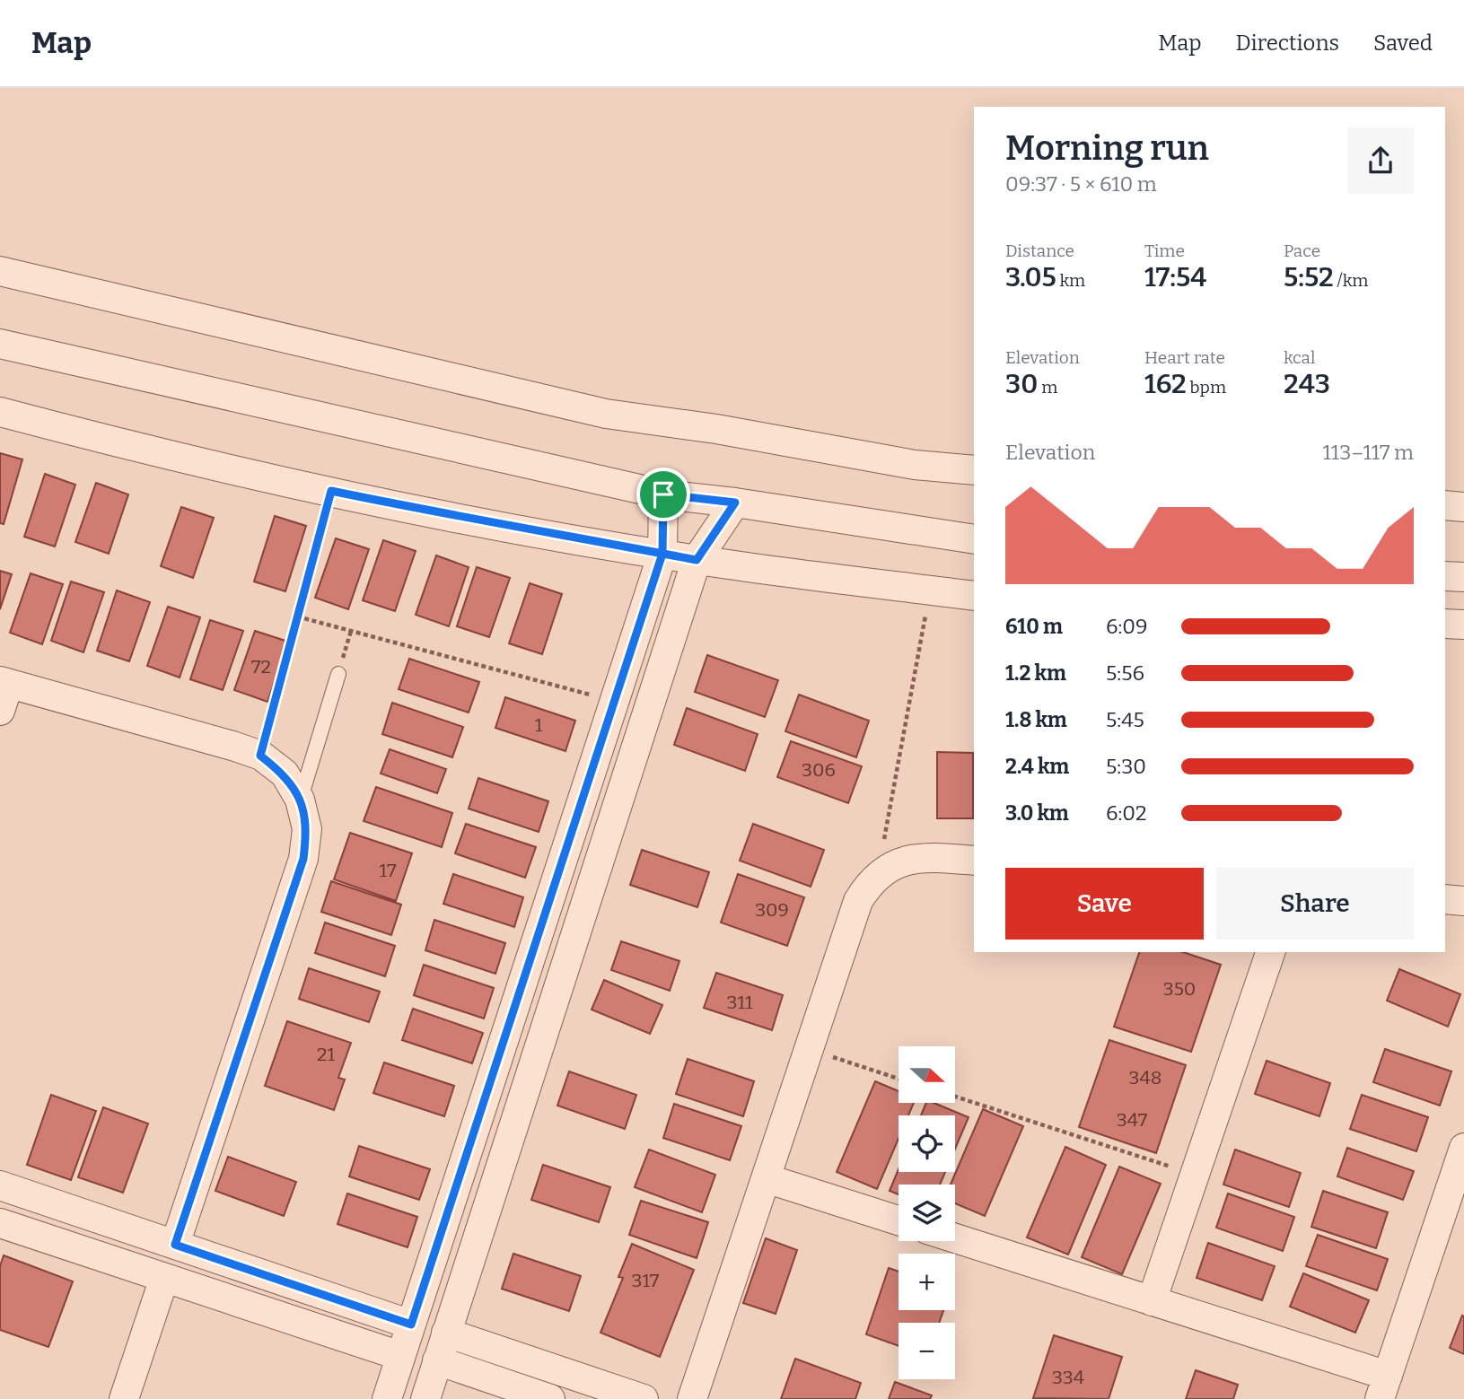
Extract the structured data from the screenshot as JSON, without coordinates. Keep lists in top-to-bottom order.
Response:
{
  "house_numbers": [
    "72",
    "1",
    "306",
    "17",
    "309",
    "350",
    "311",
    "21",
    "348",
    "347",
    "317",
    "334"
  ],
  "north": "right",
  "page": {
    "header": "Map",
    "nav": ["Map", "Directions", "Saved"],
    "heading": ["Morning run", "09:37 · 5 × 610 m"],
    "stats": [
      ["Distance", "3.05 km"],
      ["Time", "17:54"],
      ["Pace", "5:52 /km"],
      ["Elevation", "30 m"],
      ["Heart rate", "162 bpm"],
      ["kcal", "243"]
    ],
    "chart": ["Elevation", "113–117 m"],
    "list": [
      {
        "name": "610 m",
        "note": "6:09"
      },
      {
        "name": "1.2 km",
        "note": "5:56"
      },
      {
        "name": "1.8 km",
        "note": "5:45"
      },
      {
        "name": "2.4 km",
        "note": "5:30"
      },
      {
        "name": "3.0 km",
        "note": "6:02"
      }
    ],
    "buttons": ["Save", "Share"],
    "map_buttons": ["+", "−"]
  }
}
